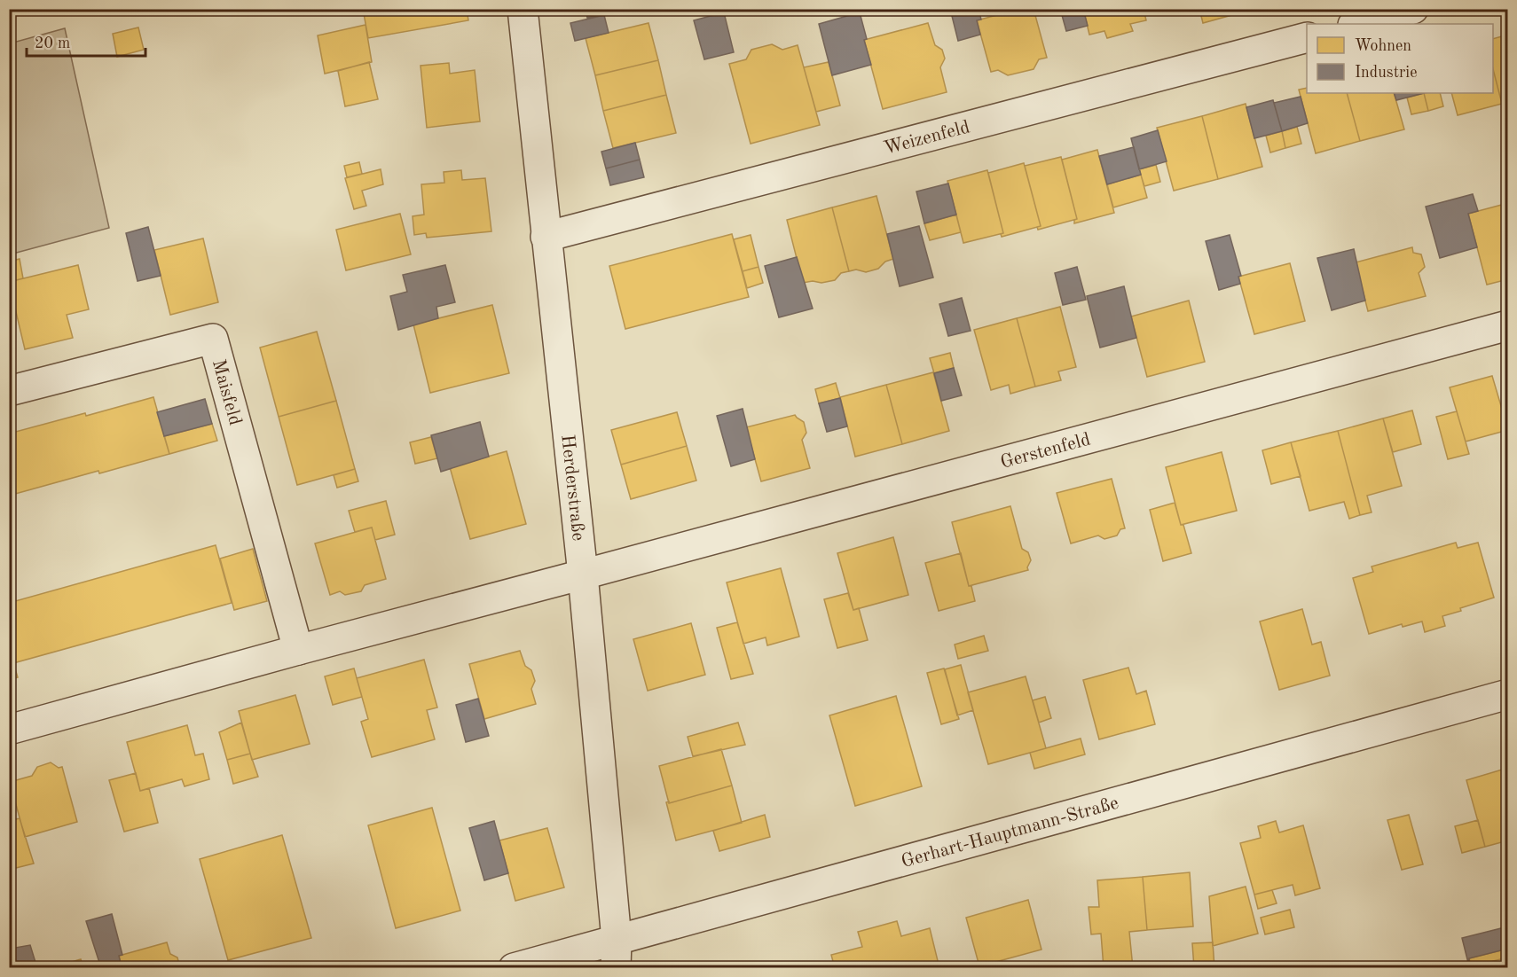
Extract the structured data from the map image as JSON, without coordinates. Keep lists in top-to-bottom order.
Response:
{
  "streets": {
    "street": [
      "Weizenfeld",
      "Maisfeld",
      "Gerstenfeld",
      "Herderstraße",
      "Gerhart-Hauptmann-Straße"
    ]
  },
  "crossings": [
    ["Weizenfeld", "Herderstraße"],
    ["Gerstenfeld", "Herderstraße"],
    ["Herderstraße", "Gerhart-Hauptmann-Straße"]
  ],
  "legend": ["Wohnen", "Industrie"],
  "scale_bar": "20 m"
}
